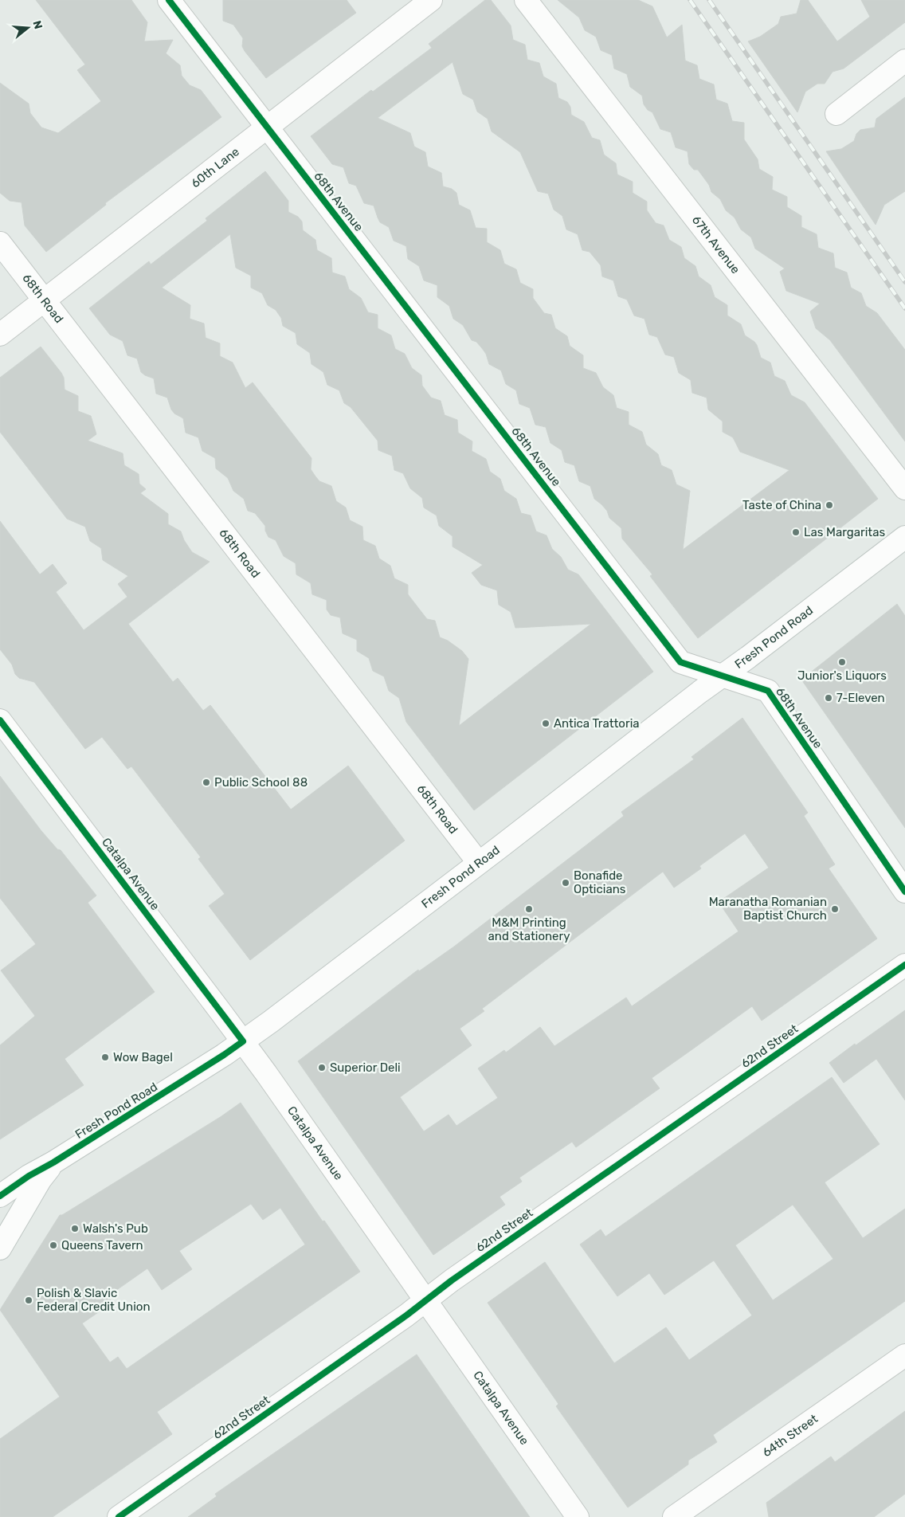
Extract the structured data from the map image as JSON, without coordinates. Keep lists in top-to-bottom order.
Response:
{
  "streets": {
    "street": [
      "60th Lane",
      "68th Avenue",
      "67th Avenue",
      "68th Road",
      "Fresh Pond Road",
      "Catalpa Avenue",
      "62nd Street",
      "64th Street"
    ]
  },
  "crossings": [
    ["60th Lane", "68th Avenue"],
    ["60th Lane", "68th Road"],
    ["68th Avenue", "Fresh Pond Road"],
    ["68th Road", "Fresh Pond Road"],
    ["Fresh Pond Road", "Catalpa Avenue"],
    ["Catalpa Avenue", "62nd Street"]
  ],
  "places": [
    "Taste of China",
    "Las Margaritas",
    "Junior's Liquors",
    "7-Eleven",
    "Antica Trattoria",
    "Public School 88",
    "Bonafide Opticians",
    "M&M Printing and Stationery",
    "Maranatha Romanian Baptist Church",
    "Wow Bagel",
    "Superior Deli",
    "Walsh's Pub",
    "Queens Tavern",
    "Polish & Slavic Federal Credit Union"
  ],
  "north": "right"
}
